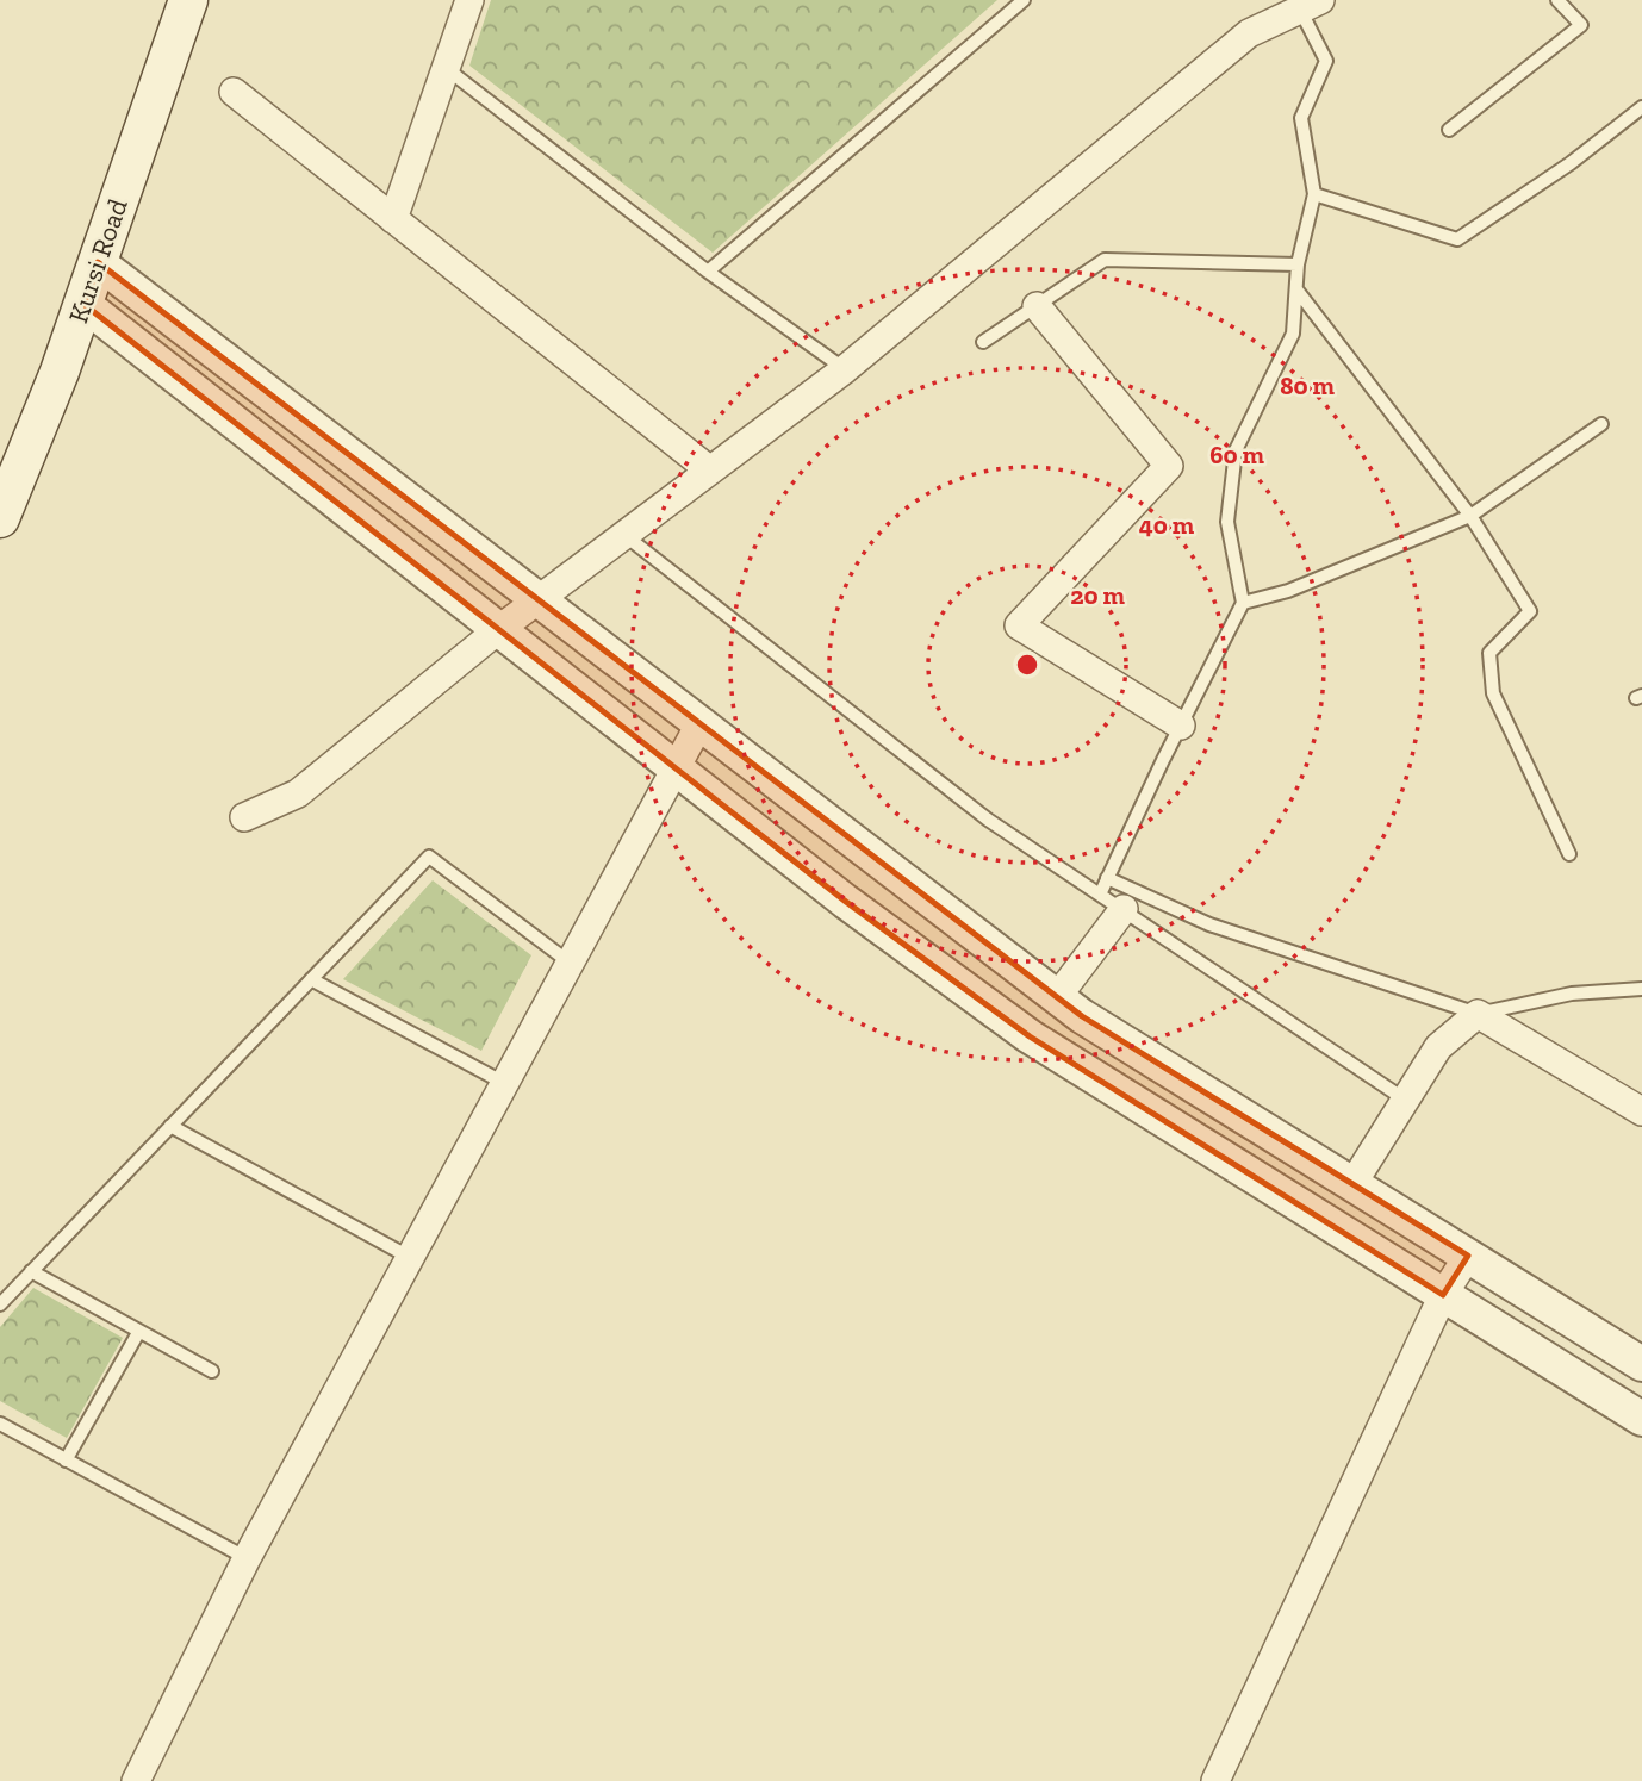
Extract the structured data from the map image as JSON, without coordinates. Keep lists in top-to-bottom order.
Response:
{
  "streets": {
    "main road": ["Kursi Road"]
  },
  "rings": [
    "80 m",
    "60 m",
    "40 m",
    "20 m"
  ]
}
